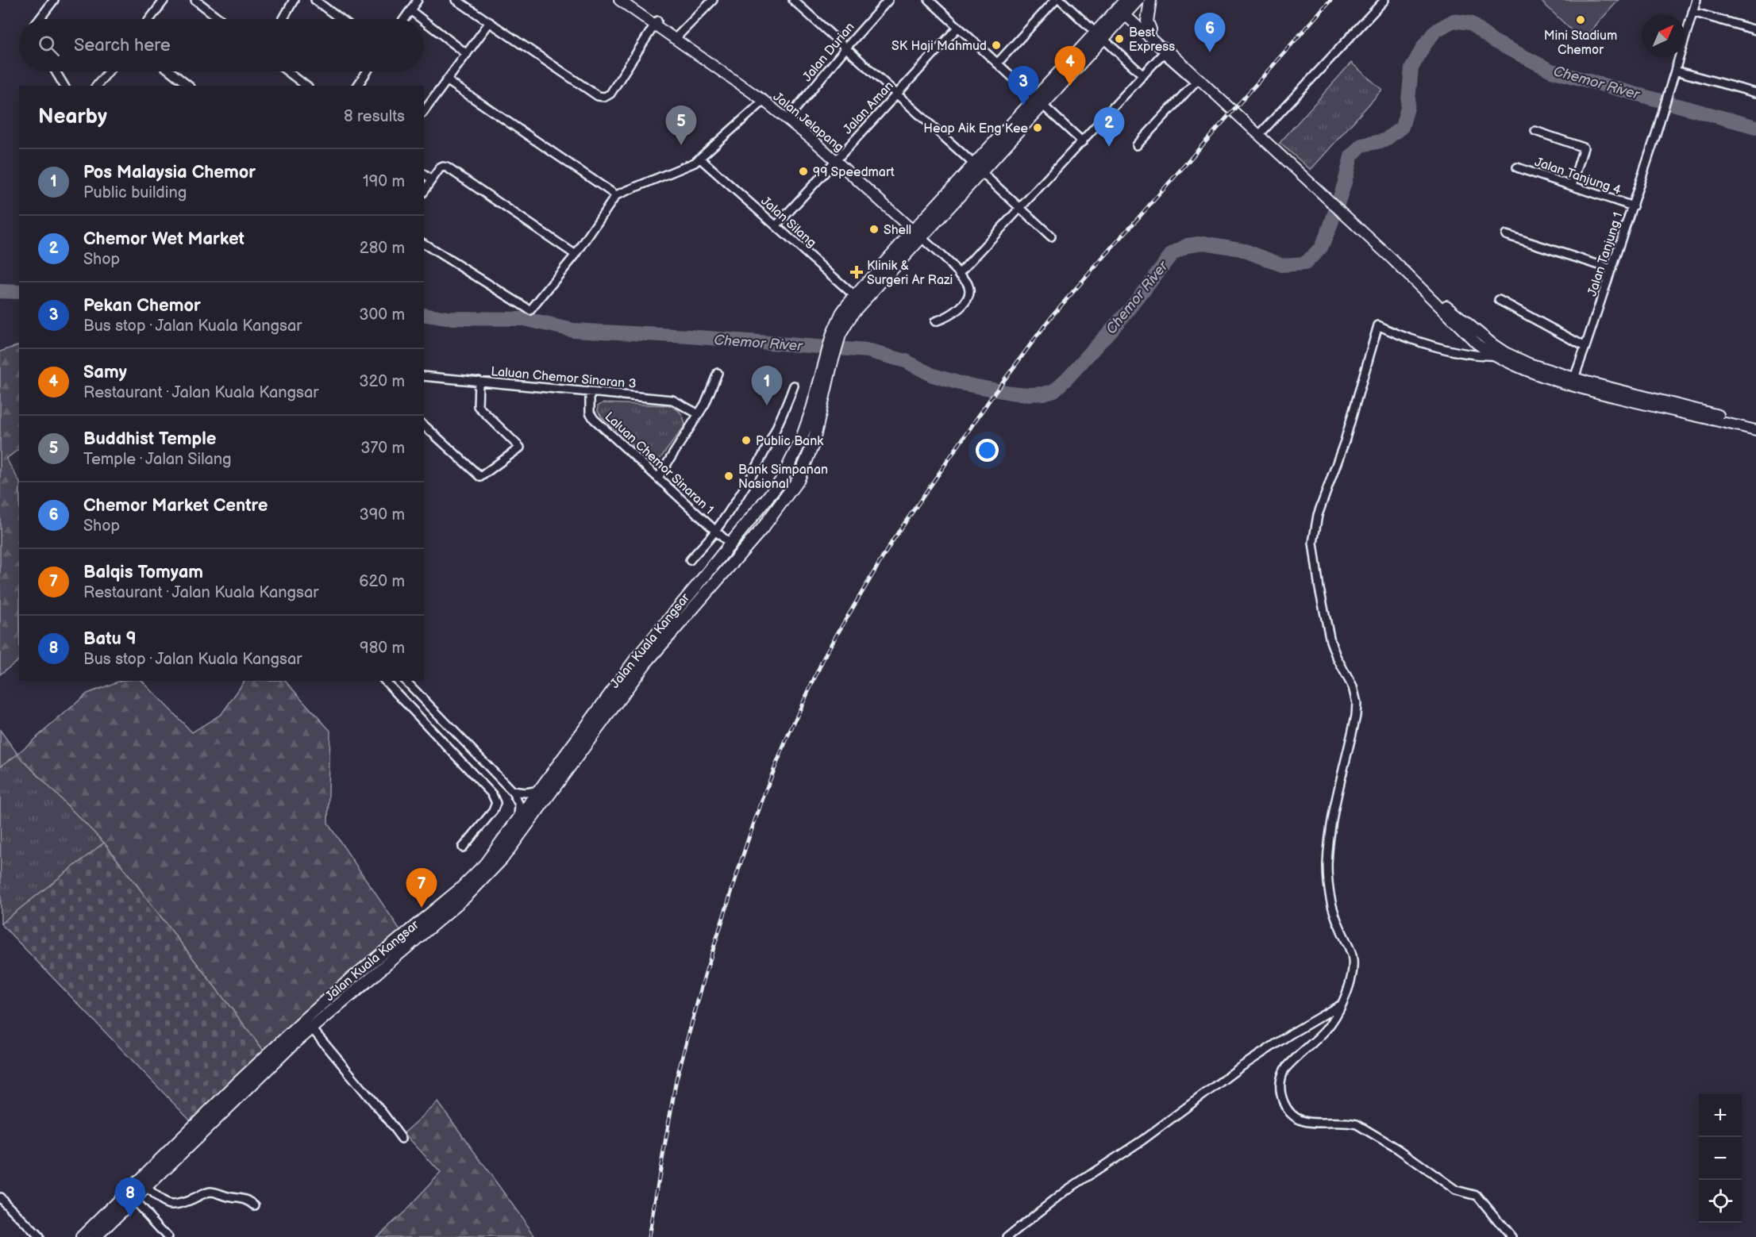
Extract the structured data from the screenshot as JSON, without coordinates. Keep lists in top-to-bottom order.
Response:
{
  "streets": {
    "highway": ["Jalan Kuala Kangsar"],
    "main road": ["Jalan Jelapang"],
    "street": [
      "Jalan Durian",
      "Jalan Aman",
      "Jalan Tanjung 4",
      "Jalan Silang",
      "Jalan Tanjung 1",
      "Laluan Chemor Sinaran 3",
      "Laluan Chemor Sinaran 1"
    ]
  },
  "crossings": [
    ["Jalan Durian", "Jalan Jelapang"],
    ["Jalan Aman", "Jalan Jelapang"],
    ["Jalan Aman", "Jalan Silang"],
    ["Jalan Jelapang", "Jalan Kuala Kangsar"],
    ["Jalan Tanjung 4", "Jalan Tanjung 1"],
    ["Jalan Silang", "Jalan Kuala Kangsar"],
    ["Laluan Chemor Sinaran 3", "Laluan Chemor Sinaran 1"],
    ["Laluan Chemor Sinaran 1", "Jalan Kuala Kangsar"]
  ],
  "water": ["Chemor River"],
  "places": {
    "other": [
      "Mini Stadium Chemor",
      "Best Express",
      "SK Haji Mahmud",
      "Heap Aik Eng Kee",
      "99 Speedmart",
      "Shell",
      "Public Bank",
      "Bank Simpanan Nasional"
    ],
    "health": ["Klinik & Surgeri Ar Razi"]
  },
  "north": "top right",
  "page": {
    "pins": [
      "6",
      "4",
      "3",
      "5",
      "2",
      "1",
      "7",
      "8"
    ],
    "search": "Search here",
    "heading": ["Nearby", "8 results"],
    "list": [
      {
        "mark": "1",
        "name": "Pos Malaysia Chemor",
        "note": "Public building",
        "value": "190 m"
      },
      {
        "mark": "2",
        "name": "Chemor Wet Market",
        "note": "Shop",
        "value": "280 m"
      },
      {
        "mark": "3",
        "name": "Pekan Chemor",
        "note": "Bus stop · Jalan Kuala Kangsar",
        "value": "300 m"
      },
      {
        "mark": "4",
        "name": "Samy",
        "note": "Restaurant · Jalan Kuala Kangsar",
        "value": "320 m"
      },
      {
        "mark": "5",
        "name": "Buddhist Temple",
        "note": "Temple · Jalan Silang",
        "value": "370 m"
      },
      {
        "mark": "6",
        "name": "Chemor Market Centre",
        "note": "Shop",
        "value": "390 m"
      },
      {
        "mark": "7",
        "name": "Balqis Tomyam",
        "note": "Restaurant · Jalan Kuala Kangsar",
        "value": "620 m"
      },
      {
        "mark": "8",
        "name": "Batu 9",
        "note": "Bus stop · Jalan Kuala Kangsar",
        "value": "980 m"
      }
    ],
    "map_buttons": ["+", "−"]
  }
}
